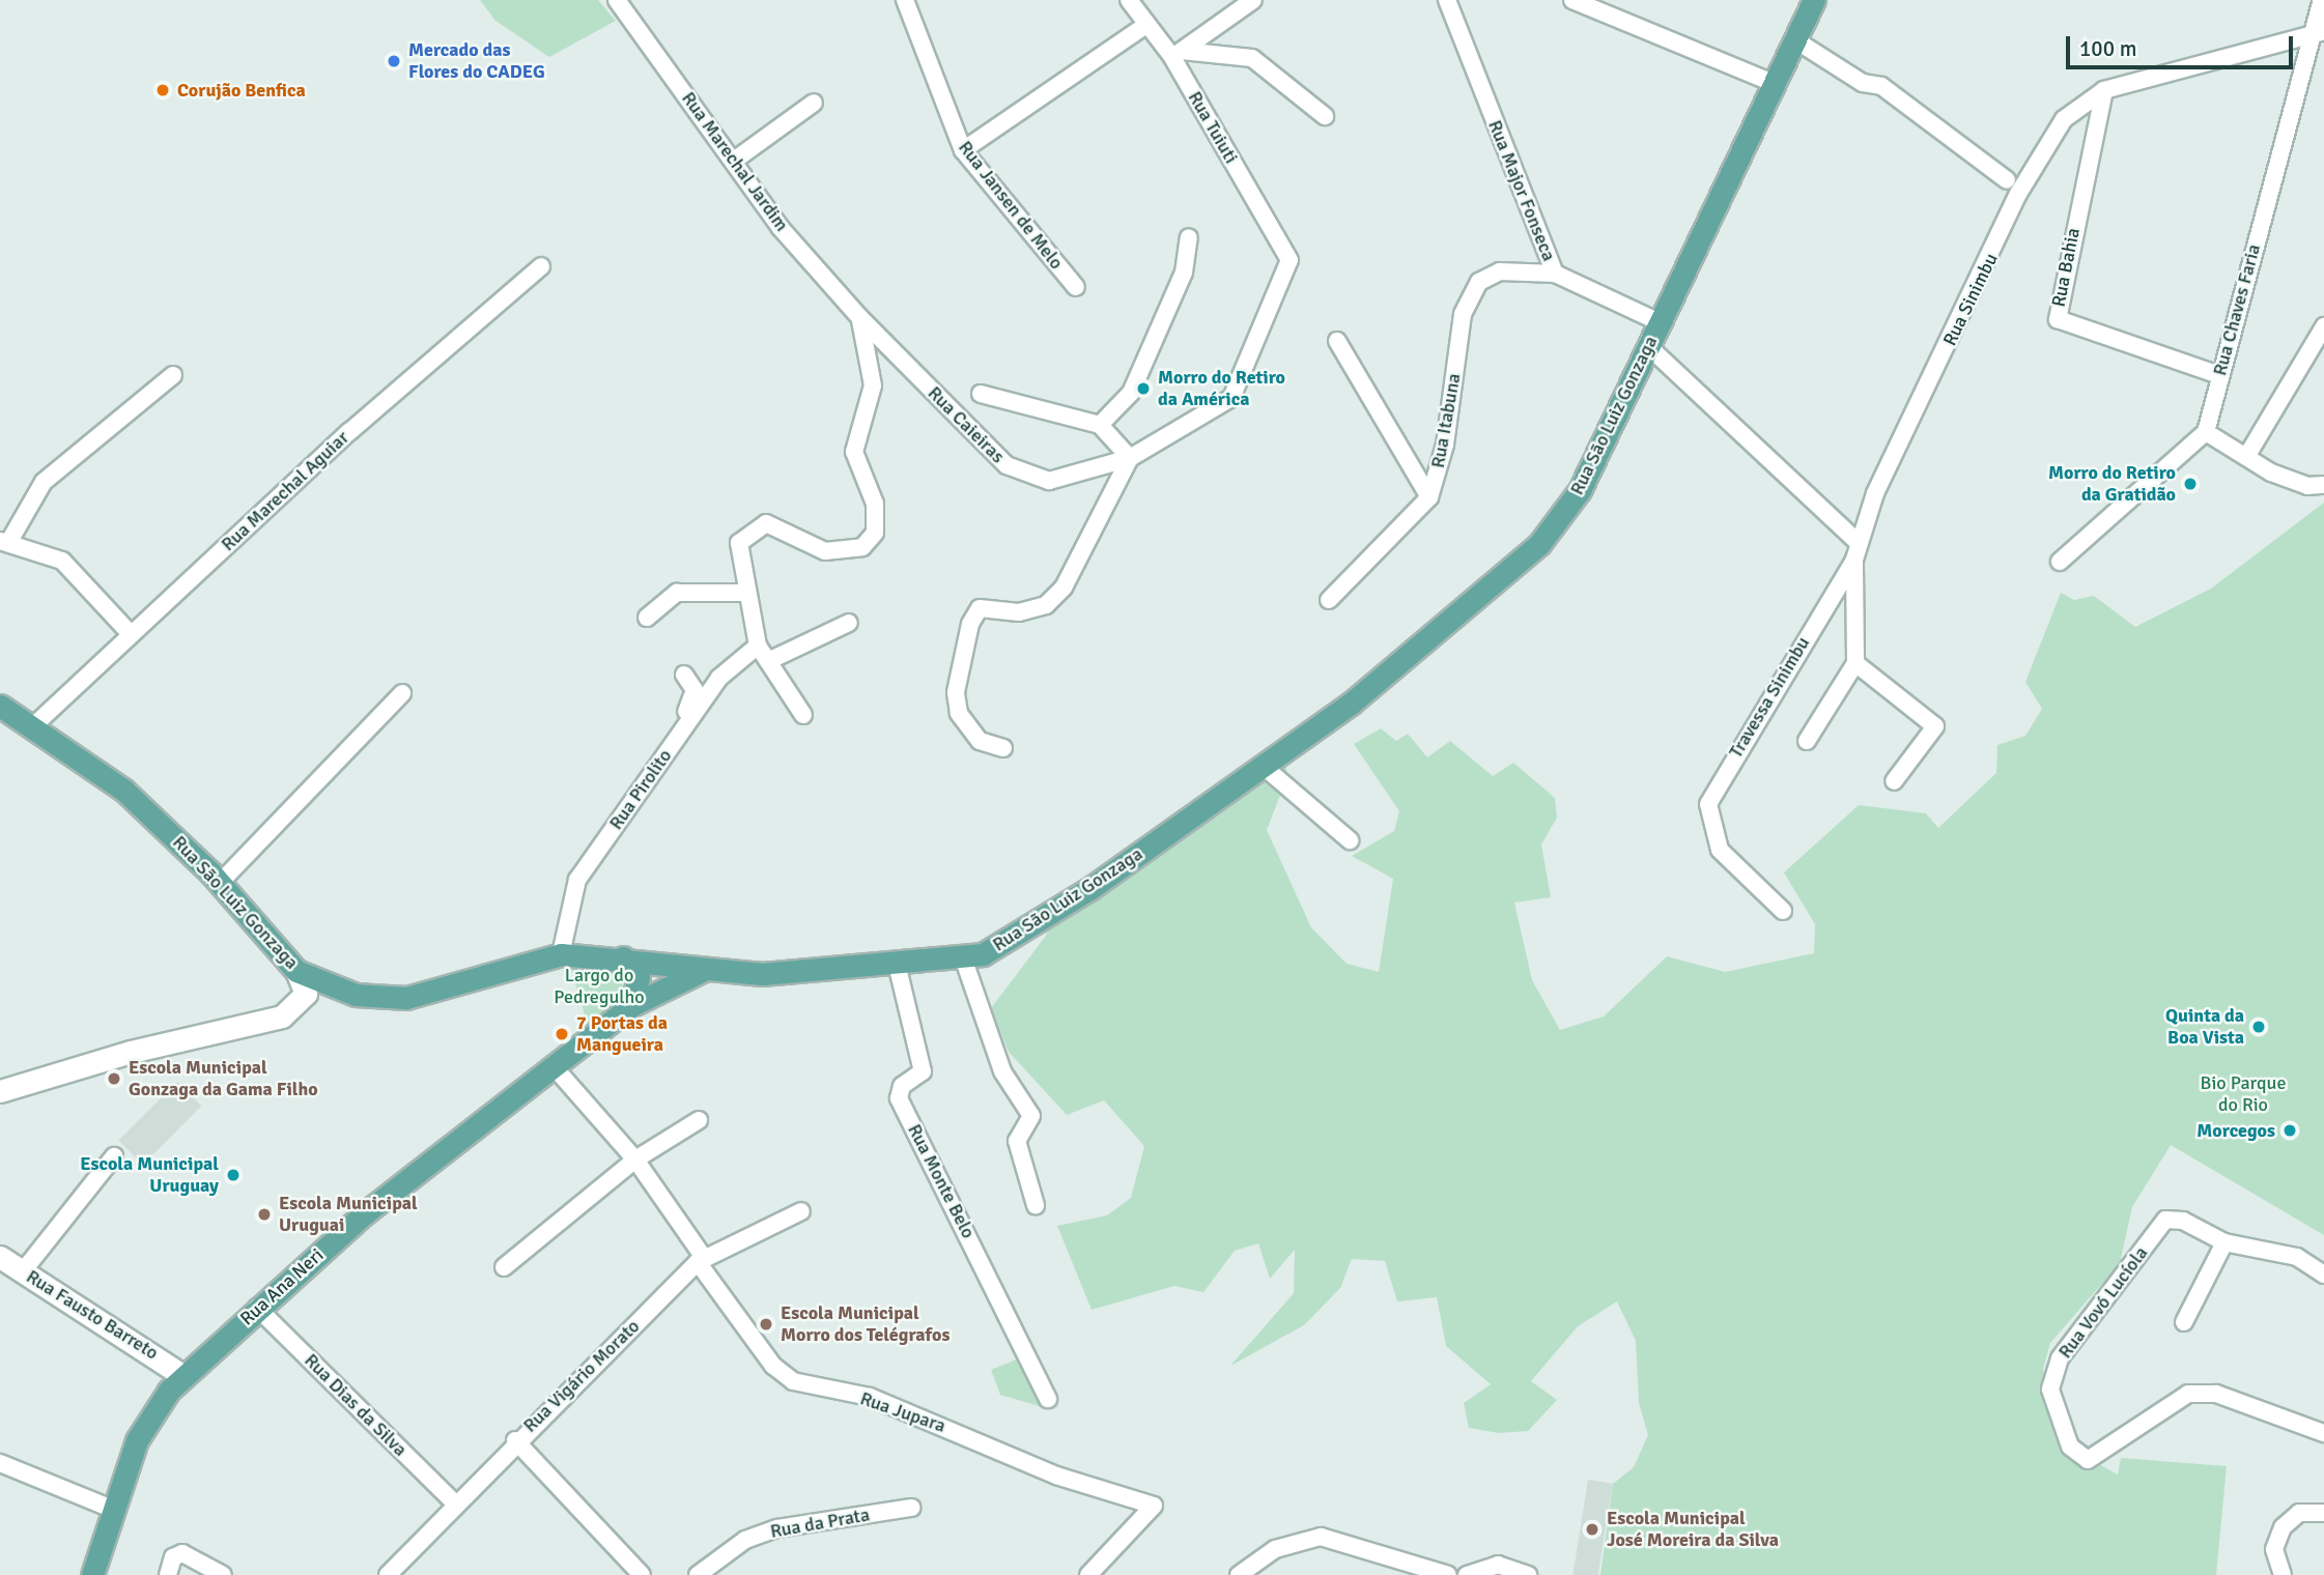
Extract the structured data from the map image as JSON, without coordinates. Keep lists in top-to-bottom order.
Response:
{
  "streets": {
    "main road": ["Rua São Luiz Gonzaga", "Rua Ana Neri"],
    "street": [
      "Rua Tuiuti",
      "Rua Marechal Jardim",
      "Rua Major Fonseca",
      "Rua Jansen de Melo",
      "Rua Bahia",
      "Rua Sinimbu",
      "Rua Chaves Faria",
      "Rua Itabuna",
      "Rua Caieiras",
      "Rua Marechal Aguiar",
      "Travessa Sinimbu",
      "Rua Pirolito",
      "Rua Monte Belo",
      "Rua Vovó Lucíola",
      "Rua Fausto Barreto",
      "Rua Vigário Morato",
      "Rua Dias da Silva",
      "Rua Jupara",
      "Rua da Prata"
    ]
  },
  "crossings": [
    ["Rua Tuiuti", "Rua Caieiras"],
    ["Rua Marechal Jardim", "Rua Caieiras"],
    ["Rua Major Fonseca", "Rua São Luiz Gonzaga"],
    ["Rua Major Fonseca", "Rua Itabuna"],
    ["Rua Bahia", "Rua Sinimbu"],
    ["Rua Bahia", "Rua Chaves Faria"],
    ["Rua Sinimbu", "Rua Chaves Faria"],
    ["Rua Sinimbu", "Travessa Sinimbu"],
    ["Rua São Luiz Gonzaga", "Rua Marechal Aguiar"],
    ["Rua São Luiz Gonzaga", "Rua Pirolito"],
    ["Rua São Luiz Gonzaga", "Rua Monte Belo"],
    ["Rua São Luiz Gonzaga", "Rua Ana Neri"],
    ["Rua Ana Neri", "Rua Fausto Barreto"],
    ["Rua Ana Neri", "Rua Dias da Silva"],
    ["Rua Ana Neri", "Rua Jupara"],
    ["Rua Vigário Morato", "Rua Dias da Silva"],
    ["Rua Vigário Morato", "Rua Jupara"]
  ],
  "parks": ["Largo do Pedregulho", "Bio Parque do Rio"],
  "places": [
    "Mercado das Flores do CADEG",
    "Corujão Benfica",
    "Morro do Retiro da América",
    "Morro do Retiro da Gratidão",
    "Quinta da Boa Vista",
    "7 Portas da Mangueira",
    "Escola Municipal Gonzaga da Gama Filho",
    "Morcegos",
    "Escola Municipal Uruguay",
    "Escola Municipal Uruguai",
    "Escola Municipal Morro dos Telégrafos",
    "Escola Municipal José Moreira da Silva"
  ],
  "scale_bar": "100 m"
}
